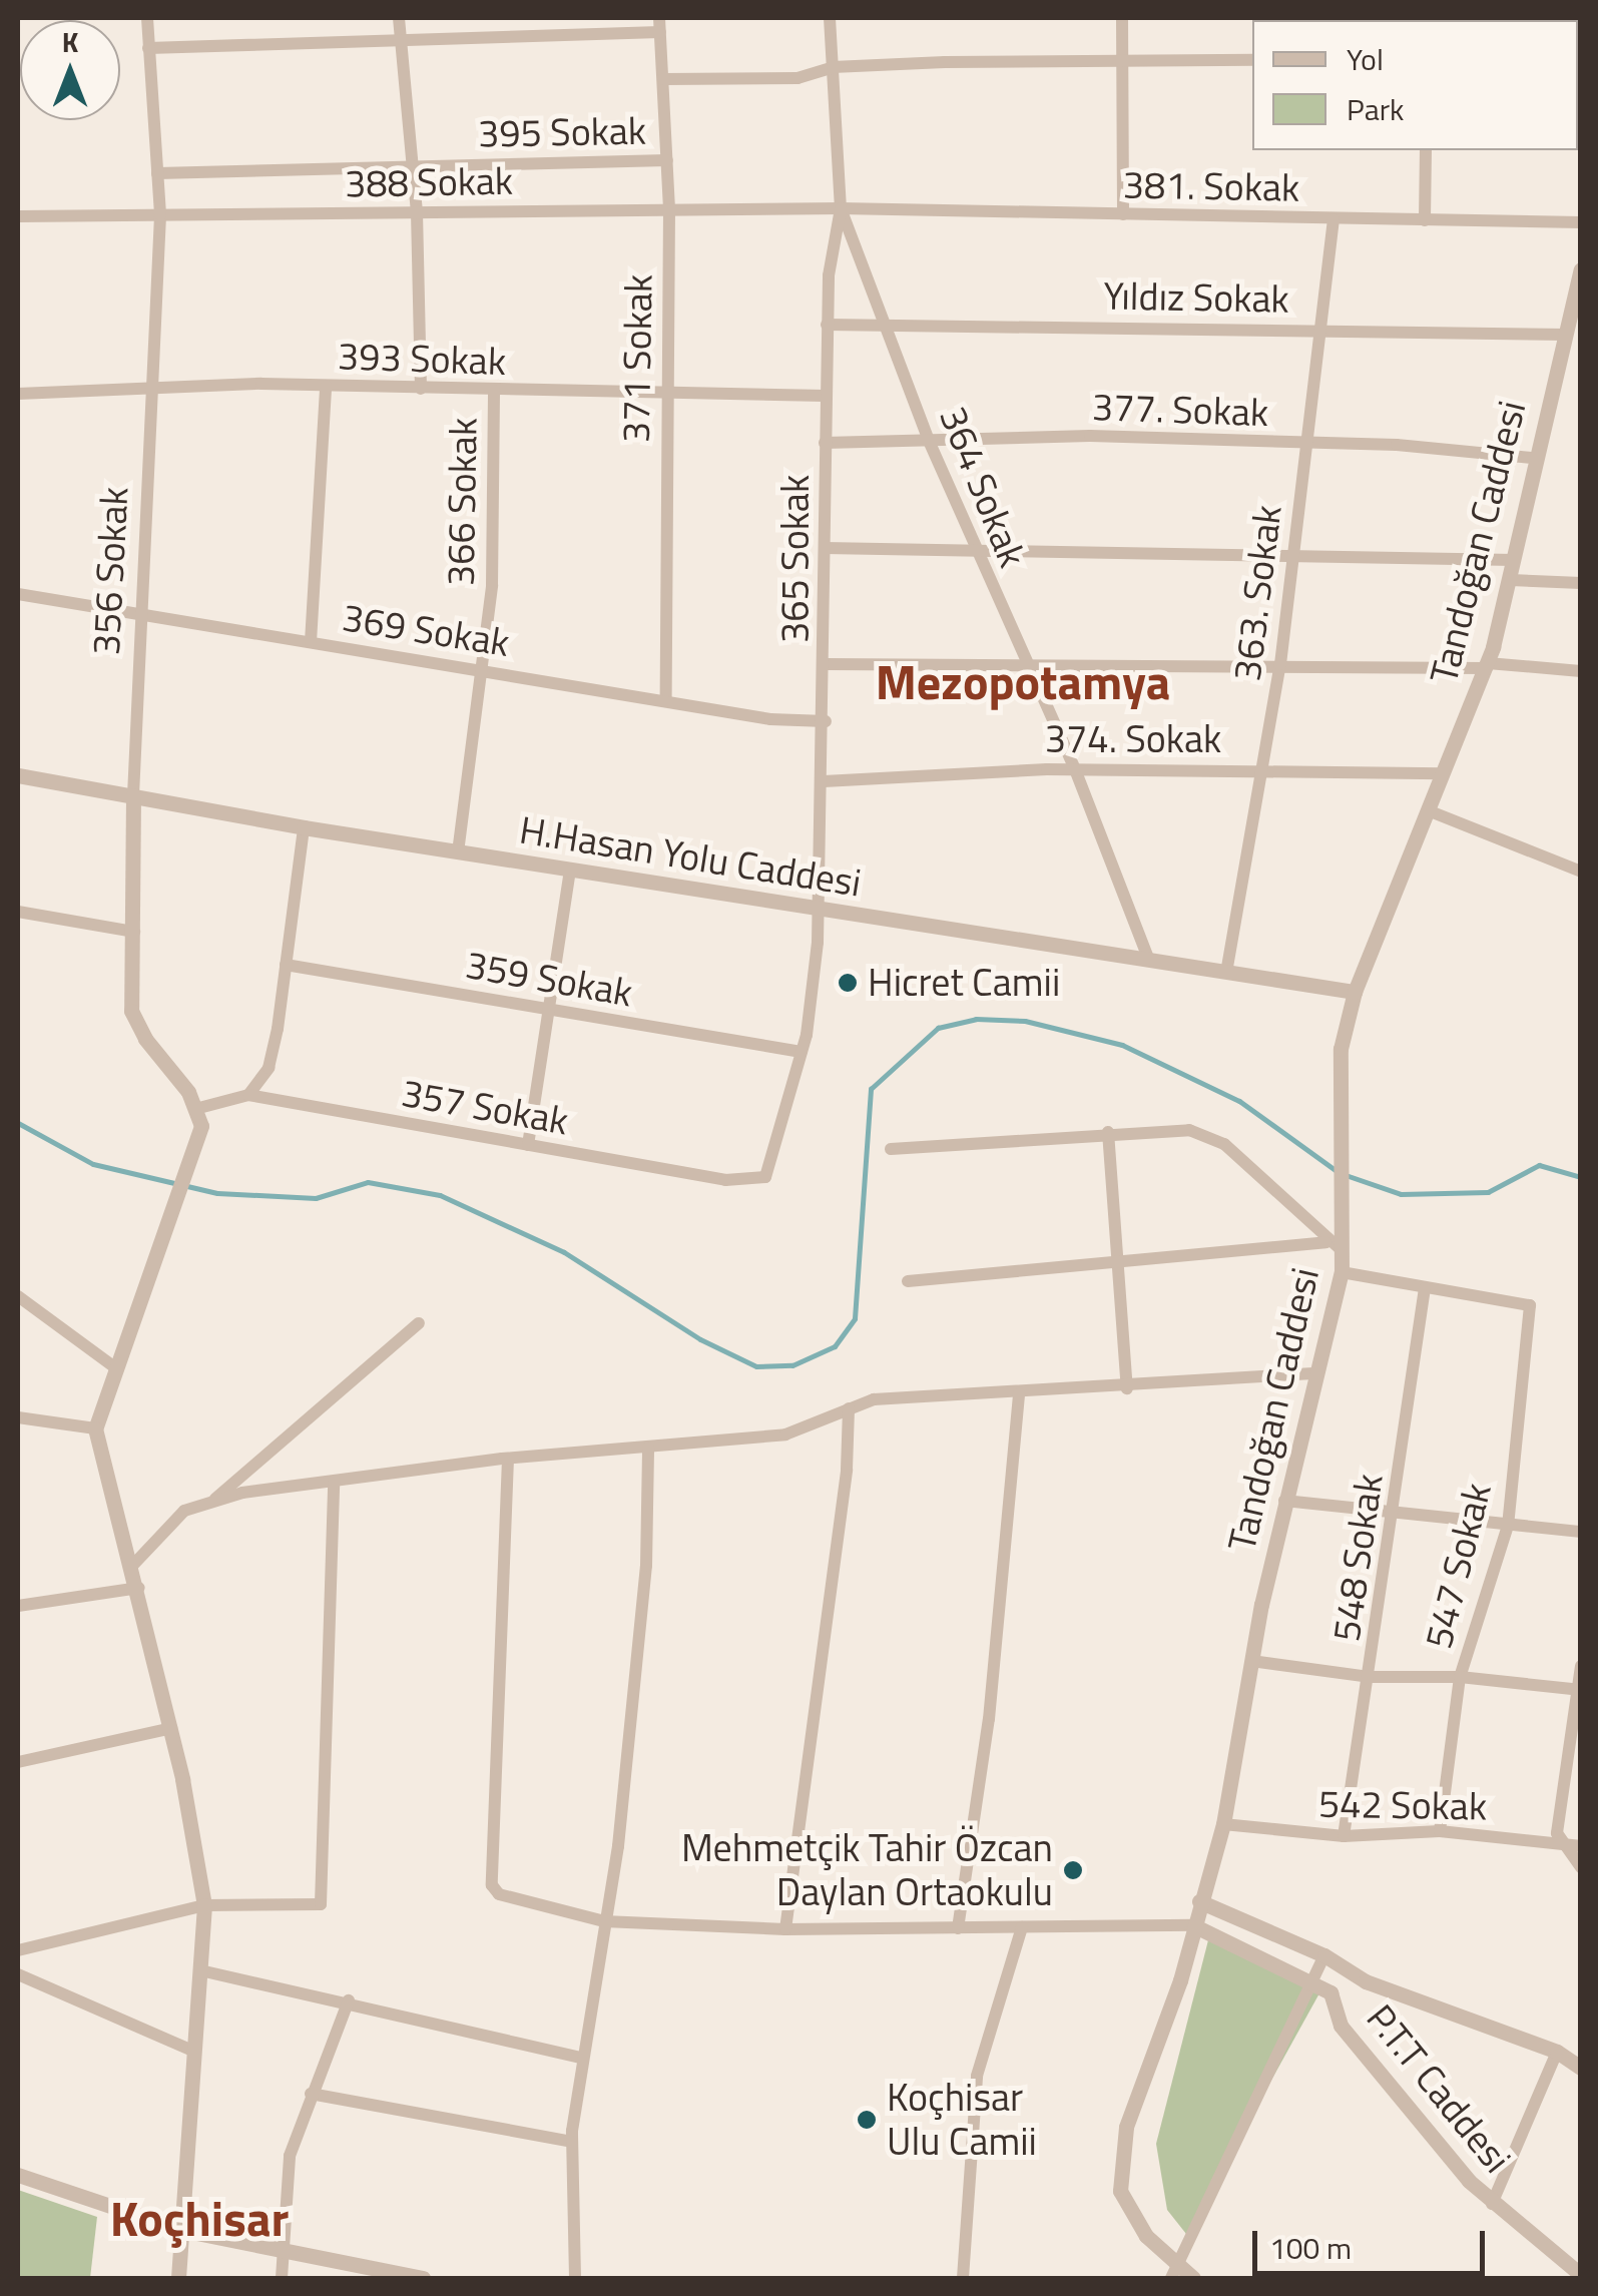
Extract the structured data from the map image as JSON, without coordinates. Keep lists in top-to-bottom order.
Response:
{
  "streets": {
    "street": [
      "395 Sokak",
      "388 Sokak",
      "381. Sokak",
      "Yıldız Sokak",
      "393 Sokak",
      "371 Sokak",
      "377. Sokak",
      "364 Sokak",
      "366 Sokak",
      "Tandoğan Caddesi",
      "365 Sokak",
      "356 Sokak",
      "363. Sokak",
      "369 Sokak",
      "374. Sokak",
      "H.Hasan Yolu Caddesi",
      "359 Sokak",
      "357 Sokak",
      "548 Sokak",
      "547 Sokak",
      "542 Sokak",
      "P.T.T Caddesi"
    ]
  },
  "crossings": [
    ["395 Sokak", "371 Sokak"],
    ["395 Sokak", "356 Sokak"],
    ["388 Sokak", "381. Sokak"],
    ["388 Sokak", "371 Sokak"],
    ["388 Sokak", "364 Sokak"],
    ["388 Sokak", "365 Sokak"],
    ["388 Sokak", "356 Sokak"],
    ["381. Sokak", "364 Sokak"],
    ["381. Sokak", "365 Sokak"],
    ["381. Sokak", "363. Sokak"],
    ["Yıldız Sokak", "364 Sokak"],
    ["Yıldız Sokak", "Tandoğan Caddesi"],
    ["Yıldız Sokak", "365 Sokak"],
    ["Yıldız Sokak", "363. Sokak"],
    ["393 Sokak", "371 Sokak"],
    ["393 Sokak", "366 Sokak"],
    ["393 Sokak", "365 Sokak"],
    ["393 Sokak", "356 Sokak"],
    ["371 Sokak", "369 Sokak"],
    ["377. Sokak", "364 Sokak"],
    ["377. Sokak", "Tandoğan Caddesi"],
    ["377. Sokak", "365 Sokak"],
    ["377. Sokak", "363. Sokak"],
    ["364 Sokak", "365 Sokak"],
    ["364 Sokak", "374. Sokak"],
    ["364 Sokak", "H.Hasan Yolu Caddesi"],
    ["366 Sokak", "369 Sokak"],
    ["366 Sokak", "H.Hasan Yolu Caddesi"],
    ["Tandoğan Caddesi", "374. Sokak"],
    ["Tandoğan Caddesi", "H.Hasan Yolu Caddesi"],
    ["Tandoğan Caddesi", "542 Sokak"],
    ["365 Sokak", "369 Sokak"],
    ["365 Sokak", "374. Sokak"],
    ["365 Sokak", "H.Hasan Yolu Caddesi"],
    ["365 Sokak", "359 Sokak"],
    ["365 Sokak", "357 Sokak"],
    ["356 Sokak", "369 Sokak"],
    ["356 Sokak", "H.Hasan Yolu Caddesi"],
    ["356 Sokak", "357 Sokak"],
    ["363. Sokak", "374. Sokak"],
    ["363. Sokak", "H.Hasan Yolu Caddesi"],
    ["548 Sokak", "547 Sokak"],
    ["548 Sokak", "542 Sokak"],
    ["547 Sokak", "542 Sokak"]
  ],
  "districts": ["Mezopotamya", "Koçhisar"],
  "places": ["Hicret Camii", "Mehmetçik Tahir Özcan Daylan Ortaokulu", "Koçhisar Ulu Camii"],
  "legend": ["Yol", "Park"],
  "scale_bar": "100 m",
  "north": "top"
}
